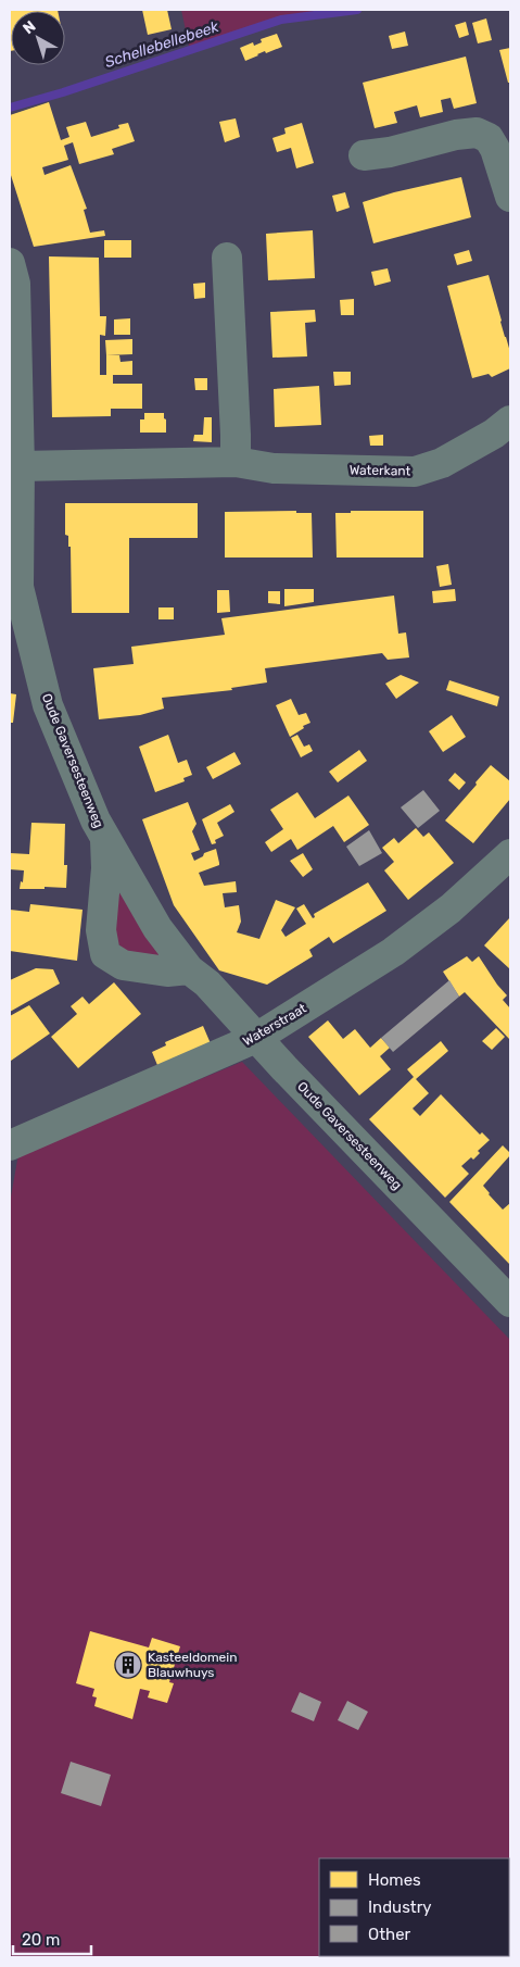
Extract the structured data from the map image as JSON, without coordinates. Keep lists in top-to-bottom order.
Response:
{
  "streets": {
    "street": ["Waterkant", "Oude Gaversesteenweg", "Waterstraat"]
  },
  "crossings": [
    ["Waterkant", "Oude Gaversesteenweg"],
    ["Oude Gaversesteenweg", "Waterstraat"]
  ],
  "water": ["Schellebellebeek"],
  "places": {
    "building": ["Kasteeldomein Blauwhuys"]
  },
  "legend": ["Homes", "Industry", "Other"],
  "scale_bar": "20 m",
  "north": "top left"
}
